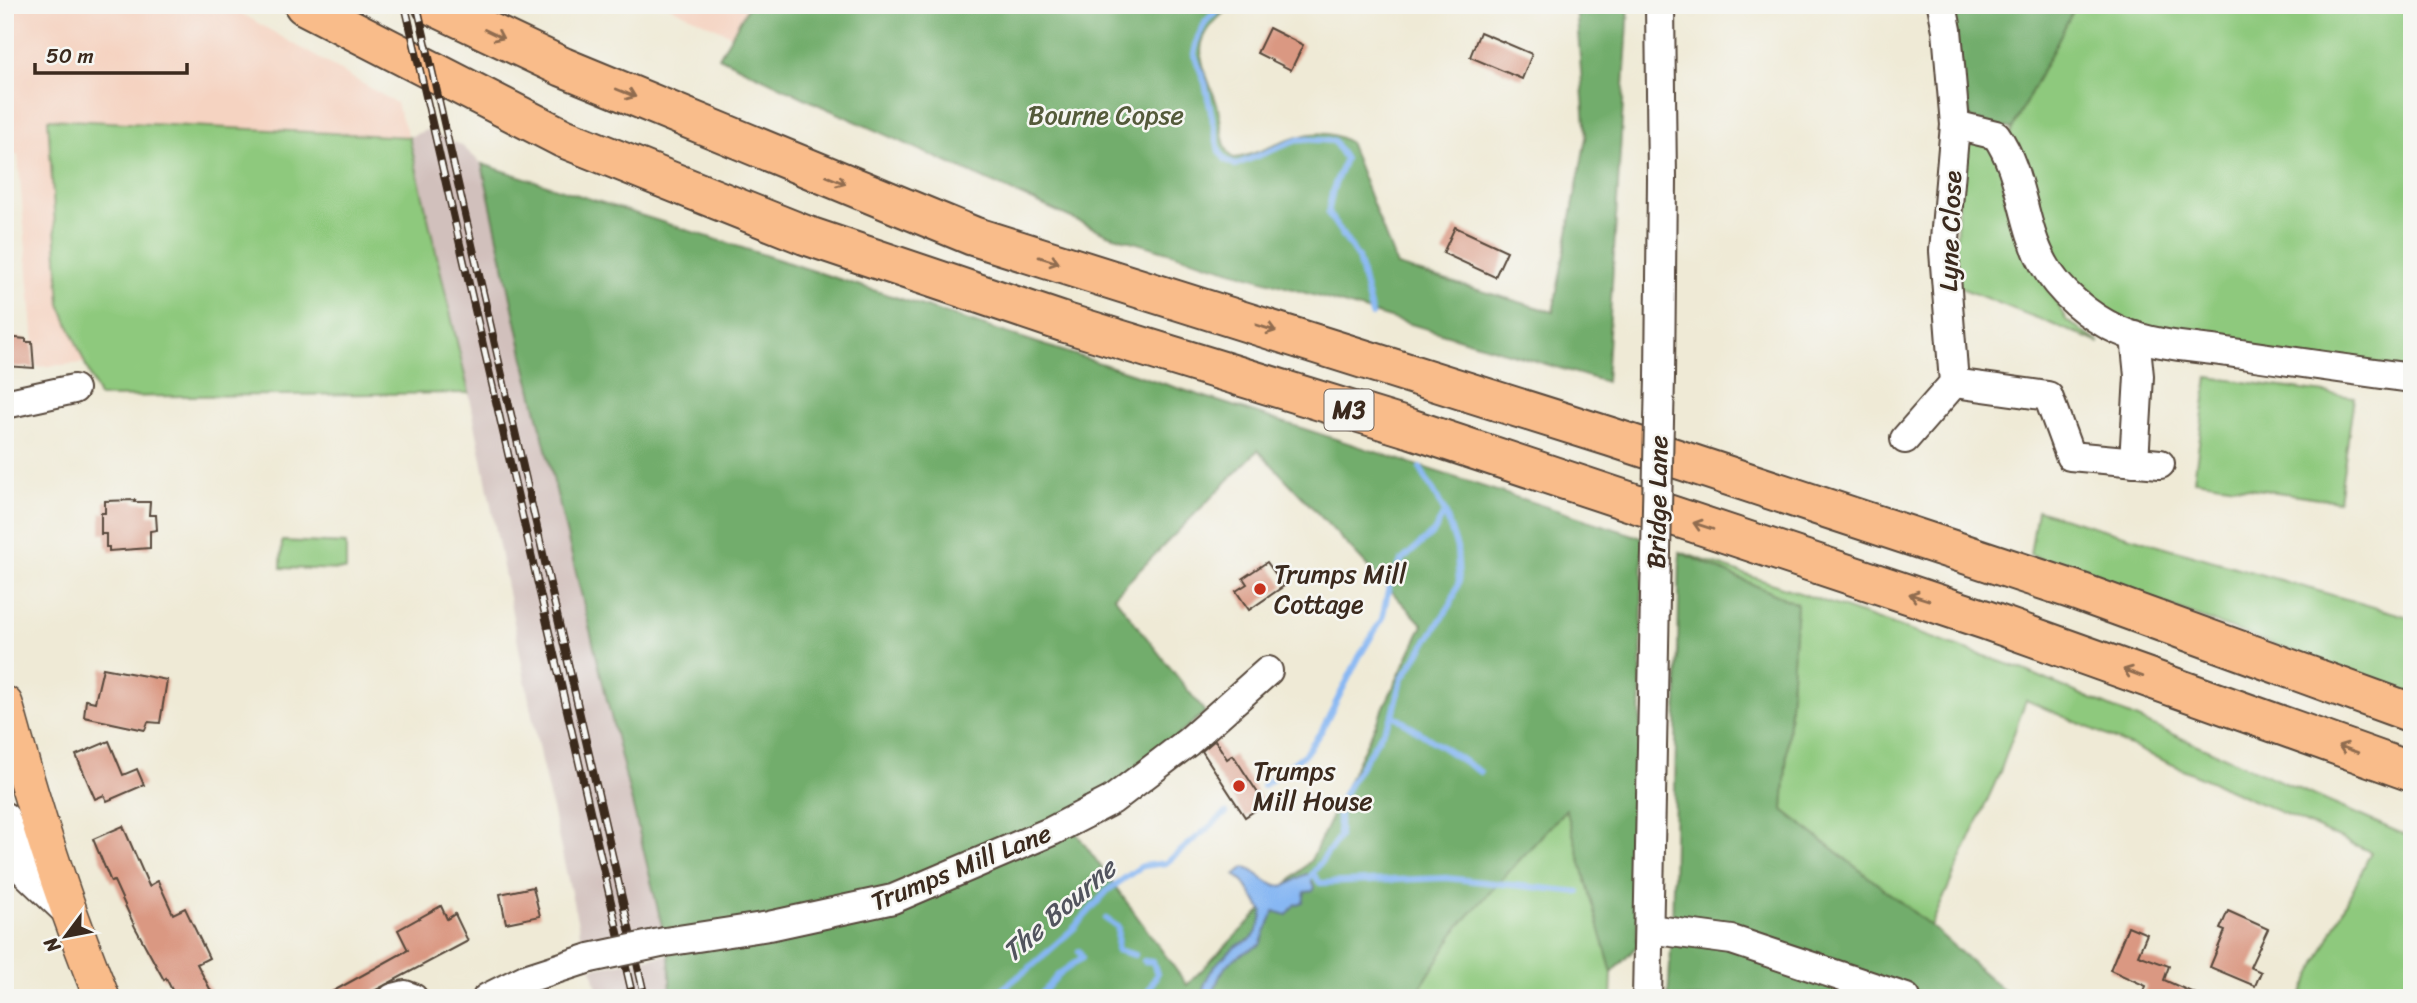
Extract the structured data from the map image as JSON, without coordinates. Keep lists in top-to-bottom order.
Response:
{
  "streets": {
    "highway": ["M3"],
    "street": ["Lyne Close", "Bridge Lane", "Trumps Mill Lane"]
  },
  "water": ["The Bourne"],
  "parks": ["Bourne Copse"],
  "places": ["Trumps Mill Cottage", "Trumps Mill House"],
  "scale_bar": "50 m",
  "north": "bottom left"
}
